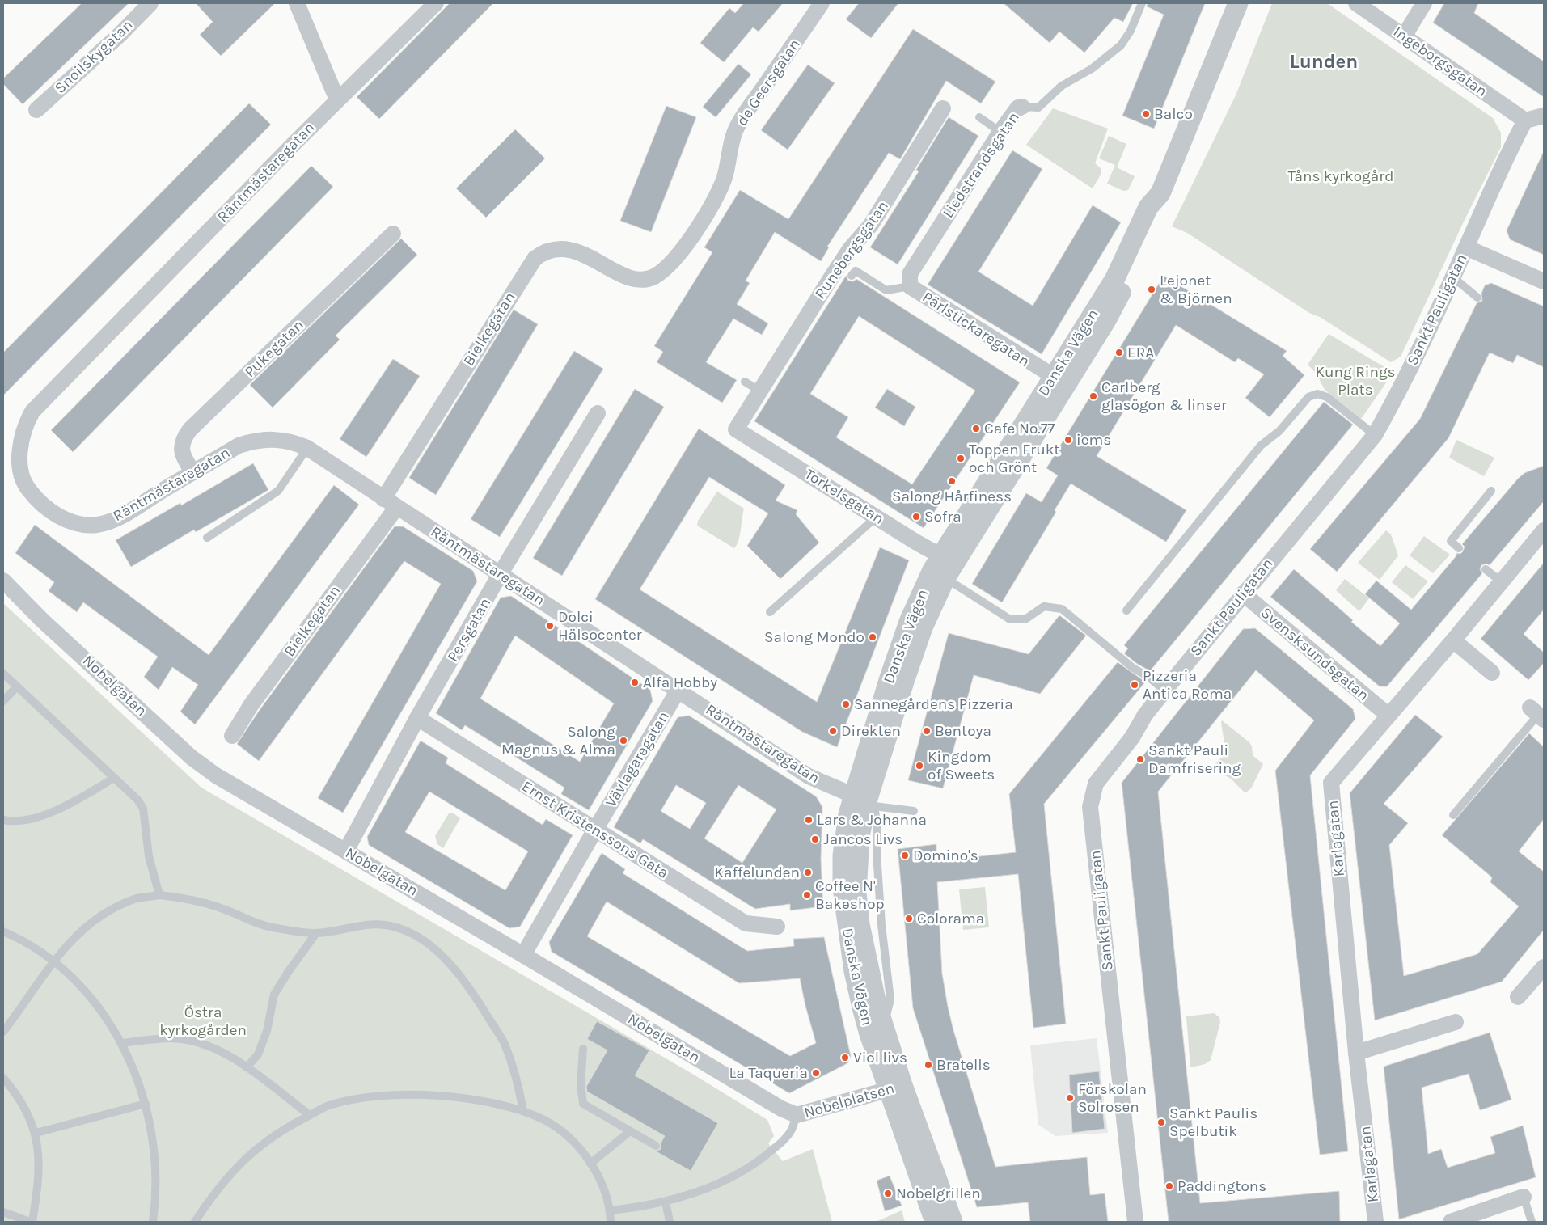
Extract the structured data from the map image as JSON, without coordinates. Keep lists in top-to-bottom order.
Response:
{
  "streets": {
    "street": [
      "Snoilskygatan",
      "Ingeborgsgatan",
      "de Geersgatan",
      "Liedstrandsgatan",
      "Räntmästaregatan",
      "Runebergsgatan",
      "Sankt Pauligatan",
      "Bielkegatan",
      "Pärlstickaregatan",
      "Pukegatan",
      "Danska Vägen",
      "Torkelsgatan",
      "Persgatan",
      "Svensksundsgatan",
      "Nobelgatan",
      "Vävlagaregatan",
      "Ernst Kristenssons Gata",
      "Karlagatan",
      "Nobelplatsen"
    ]
  },
  "crossings": [
    ["Ingeborgsgatan", "Sankt Pauligatan"],
    ["de Geersgatan", "Bielkegatan"],
    ["Liedstrandsgatan", "Pärlstickaregatan"],
    ["Räntmästaregatan", "Bielkegatan"],
    ["Räntmästaregatan", "Pukegatan"],
    ["Räntmästaregatan", "Danska Vägen"],
    ["Räntmästaregatan", "Persgatan"],
    ["Räntmästaregatan", "Vävlagaregatan"],
    ["Runebergsgatan", "Torkelsgatan"],
    ["Sankt Pauligatan", "Svensksundsgatan"],
    ["Pärlstickaregatan", "Danska Vägen"],
    ["Danska Vägen", "Torkelsgatan"],
    ["Danska Vägen", "Nobelplatsen"],
    ["Persgatan", "Nobelgatan"],
    ["Persgatan", "Ernst Kristenssons Gata"],
    ["Svensksundsgatan", "Karlagatan"],
    ["Nobelgatan", "Vävlagaregatan"],
    ["Nobelgatan", "Nobelplatsen"],
    ["Vävlagaregatan", "Ernst Kristenssons Gata"]
  ],
  "districts": ["Lunden"],
  "parks": ["Tåns kyrkogård", "Kung Rings Plats", "Östra kyrkogården"],
  "places": [
    "Balco",
    "Lejonet & Björnen",
    "ERA",
    "Carlberg glasögon & linser",
    "Cafe No.77",
    "iems",
    "Toppen Frukt och Grönt",
    "Salong Hårfiness",
    "Sofra",
    "Dolci Hälsocenter",
    "Salong Mondo",
    "Alfa Hobby",
    "Pizzeria Antica Roma",
    "Sannegårdens Pizzeria",
    "Direkten",
    "Bentoya",
    "Salong Magnus & Alma",
    "Sankt Pauli Damfrisering",
    "Kingdom of Sweets",
    "Lars & Johanna",
    "Jancos Livs",
    "Domino's",
    "Kaffelunden",
    "Coffee N' Bakeshop",
    "Colorama",
    "Viol livs",
    "Bratells",
    "La Taqueria",
    "Förskolan Solrosen",
    "Sankt Paulis Spelbutik",
    "Paddingtons",
    "Nobelgrillen"
  ]
}
